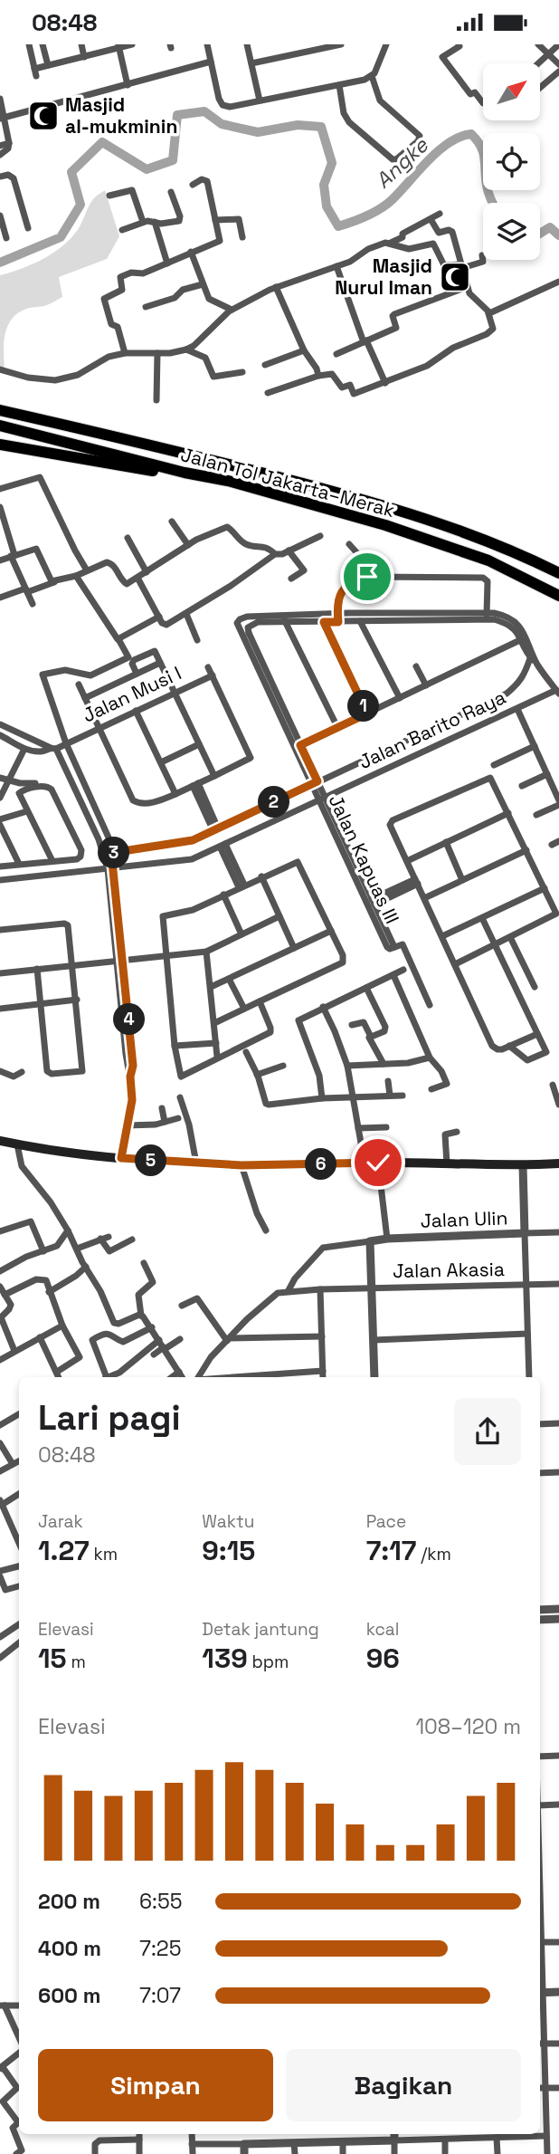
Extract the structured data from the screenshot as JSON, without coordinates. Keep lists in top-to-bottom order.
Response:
{
  "streets": {
    "highway": ["Jalan Tol Jakarta–Merak"],
    "street": [
      "Jalan Musi I",
      "Jalan Barito Raya",
      "Jalan Kapuas III",
      "Jalan Ulin",
      "Jalan Akasia"
    ]
  },
  "crossings": [
    ["Jalan Barito Raya", "Jalan Kapuas III"]
  ],
  "water": ["Angke"],
  "places": {
    "mosque": ["Masjid al-mukminin", "Masjid Nurul Iman"]
  },
  "north": "top right",
  "page": {
    "status": "08:48",
    "pins": [
      "1",
      "2",
      "3",
      "4",
      "5",
      "6"
    ],
    "heading": ["Lari pagi", "08:48"],
    "stats": [
      ["Jarak", "1.27 km"],
      ["Waktu", "9:15"],
      ["Pace", "7:17 /km"],
      ["Elevasi", "15 m"],
      ["Detak jantung", "139 bpm"],
      ["kcal", "96"]
    ],
    "chart": ["Elevasi", "108–120 m"],
    "list": [
      {
        "name": "200 m",
        "note": "6:55"
      },
      {
        "name": "400 m",
        "note": "7:25"
      },
      {
        "name": "600 m",
        "note": "7:07"
      }
    ],
    "buttons": ["Simpan", "Bagikan"]
  }
}
